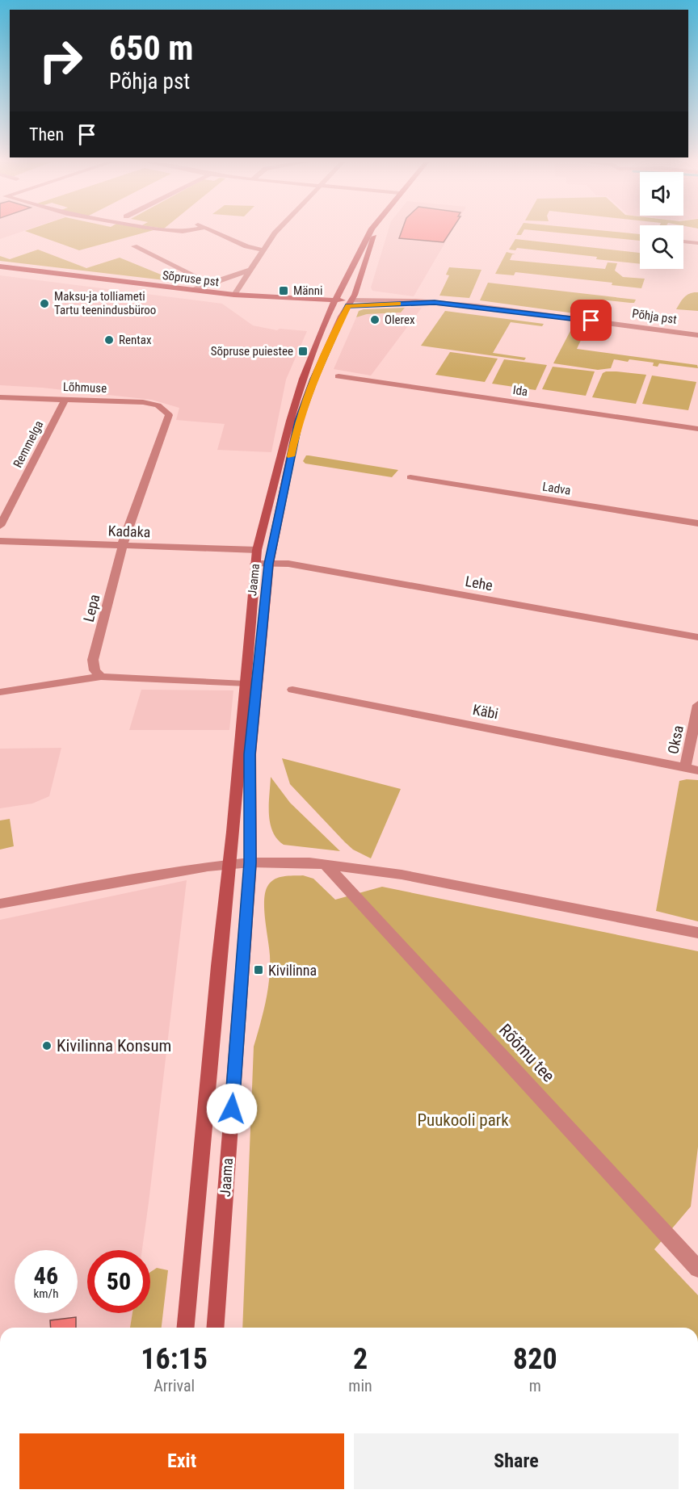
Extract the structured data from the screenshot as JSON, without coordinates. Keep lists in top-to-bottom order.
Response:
{
  "streets": {
    "main road": ["Sõpruse pst", "Jaama"],
    "street": [
      "Põhja pst",
      "Lõhmuse",
      "Ida",
      "Remmelga",
      "Ladva",
      "Kadaka",
      "Lehe",
      "Lepa",
      "Käbi",
      "Oksa",
      "Rõõmu tee"
    ]
  },
  "crossings": [
    ["Sõpruse pst", "Põhja pst"],
    ["Sõpruse pst", "Jaama"],
    ["Põhja pst", "Jaama"],
    ["Lõhmuse", "Remmelga"],
    ["Lõhmuse", "Lepa"],
    ["Kadaka", "Jaama"],
    ["Kadaka", "Lepa"],
    ["Jaama", "Lehe"],
    ["Käbi", "Oksa"]
  ],
  "parks": ["Puukooli park"],
  "places": {
    "transit": ["Männi", "Sõpruse puiestee", "Kivilinna"],
    "other": [
      "Maksu-ja tolliameti Tartu teenindusbüroo",
      "Olerex",
      "Rentax",
      "Kivilinna Konsum"
    ]
  },
  "page": {
    "turn": ["650 m", "Põhja pst"],
    "then": "Then",
    "speed": "46 km/h",
    "limit": "50",
    "eta": [
      "16:15",
      "Arrival",
      "2",
      "min",
      "820",
      "m"
    ],
    "buttons": ["Exit", "Share"]
  }
}
